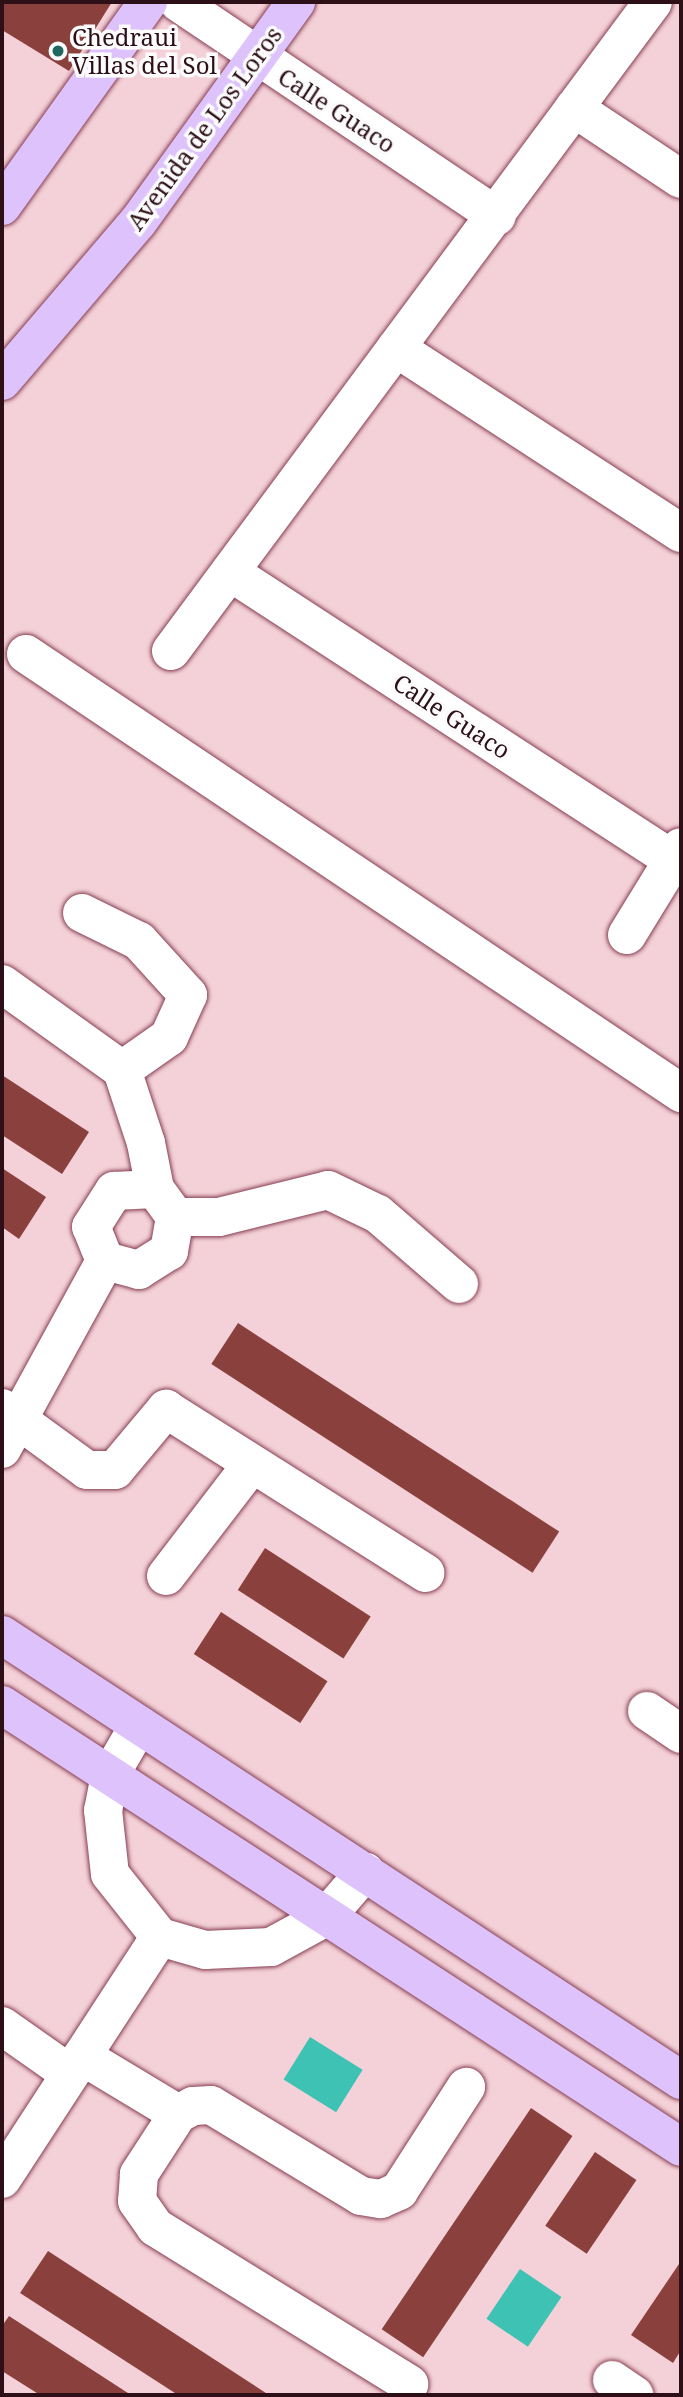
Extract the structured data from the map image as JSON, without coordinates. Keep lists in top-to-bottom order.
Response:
{
  "streets": {
    "main road": ["Avenida de Los Loros"],
    "street": ["Calle Guaco"]
  },
  "crossings": [
    ["Calle Guaco", "Avenida de Los Loros"]
  ],
  "places": ["Chedraui Villas del Sol"]
}
